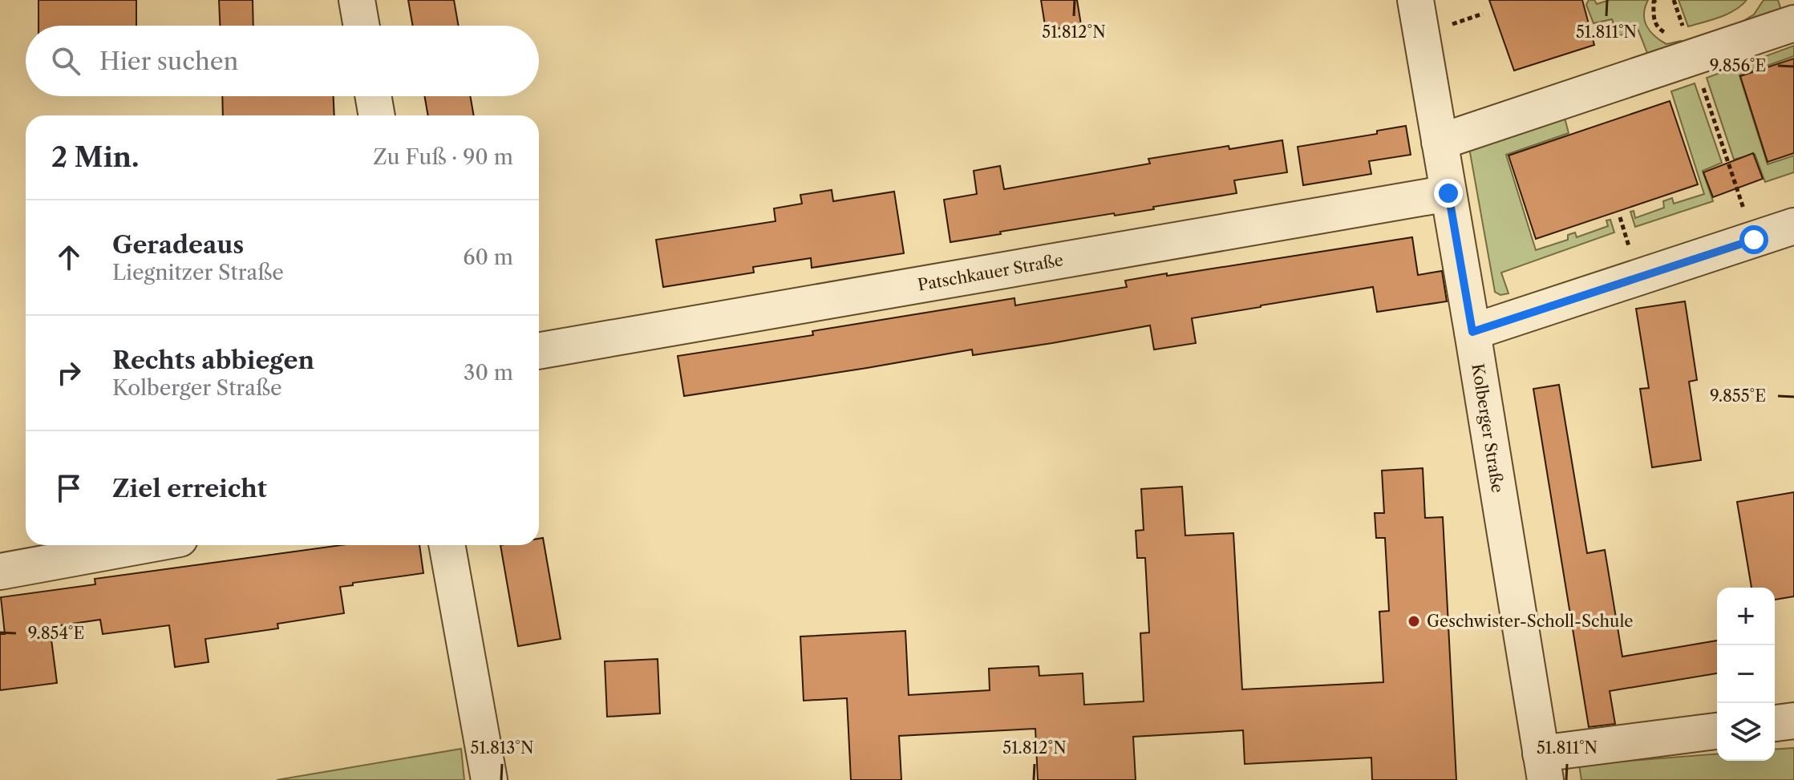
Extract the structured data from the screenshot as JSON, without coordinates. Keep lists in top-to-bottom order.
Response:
{
  "streets": {
    "street": ["Patschkauer Straße", "Kolberger Straße"]
  },
  "crossings": [
    ["Patschkauer Straße", "Kolberger Straße"]
  ],
  "places": ["Geschwister-Scholl-Schule"],
  "page": {
    "search": "Hier suchen",
    "heading": ["2 Min.", "Zu Fuß · 90 m"],
    "list": [
      ["Geradeaus", "Liegnitzer Straße", "60 m"],
      ["Rechts abbiegen", "Kolberger Straße", "30 m"],
      "Ziel erreicht"
    ],
    "map_buttons": ["+", "−"]
  },
  "coordinates": [
    "51.812°N",
    "51.811°N",
    "9.856°E",
    "9.855°E",
    "9.854°E",
    "51.813°N"
  ]
}
